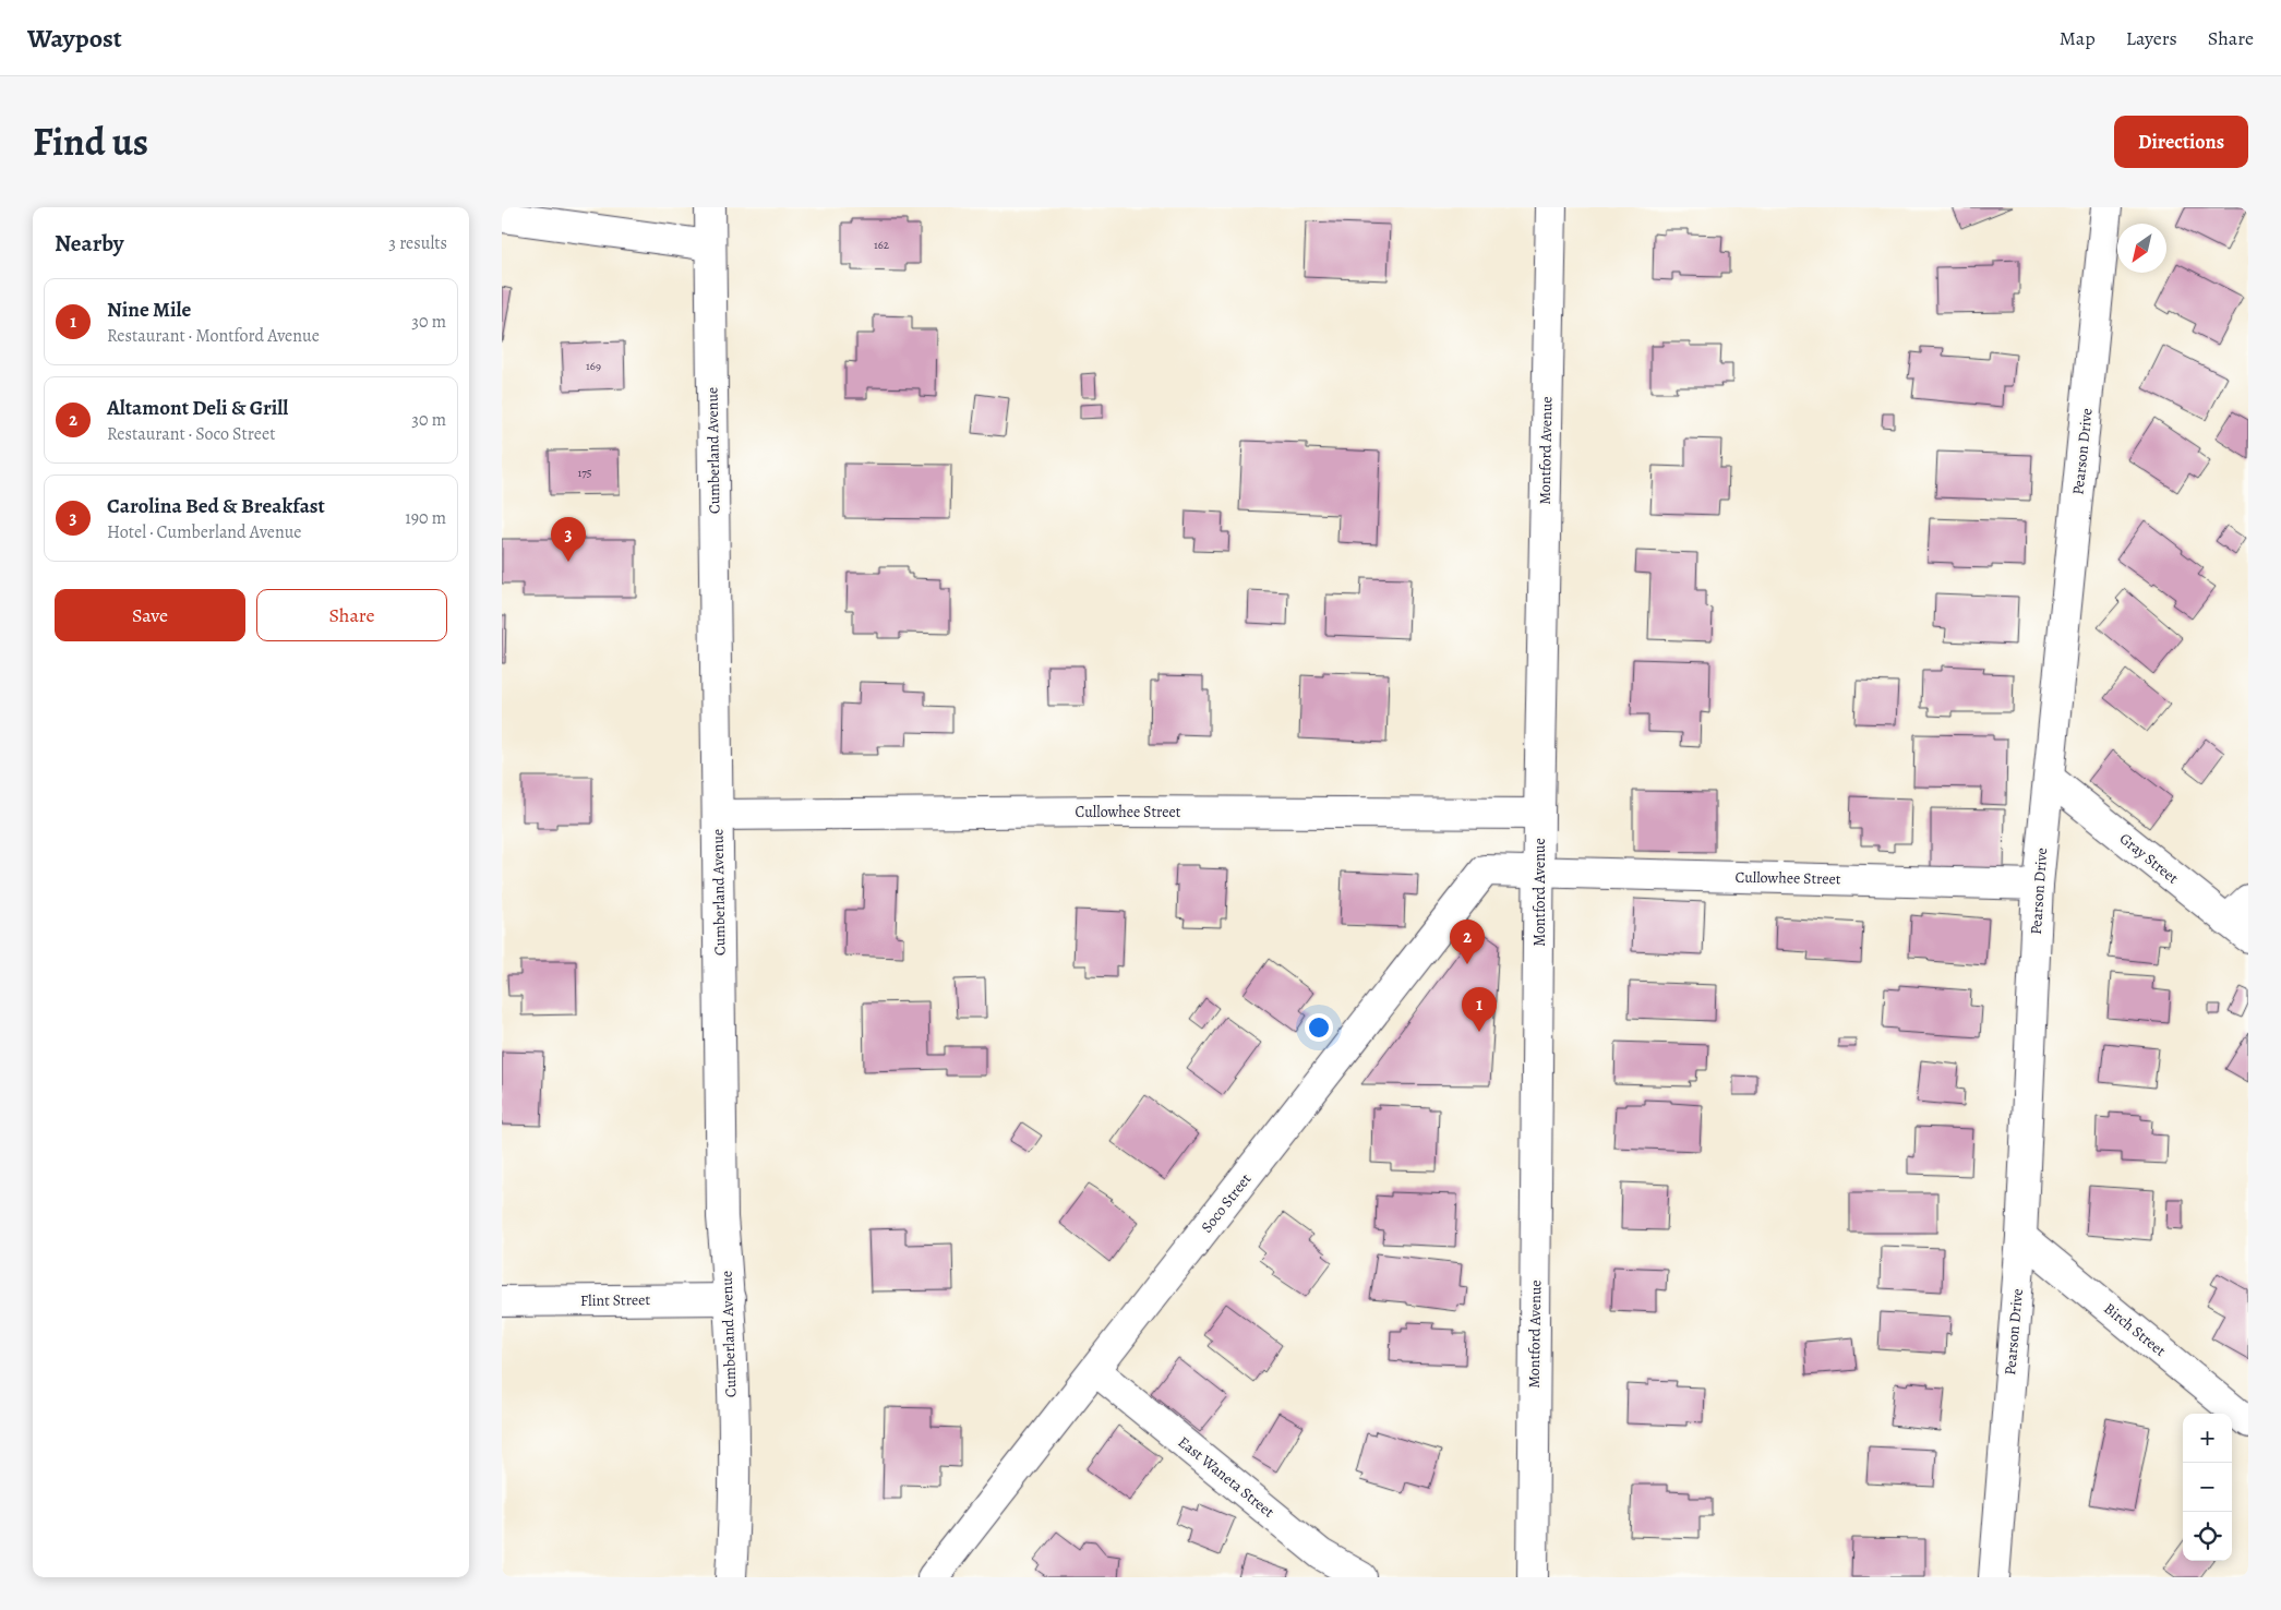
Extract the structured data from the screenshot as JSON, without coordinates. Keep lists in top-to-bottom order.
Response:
{
  "streets": {
    "street": [
      "Cumberland Avenue",
      "Montford Avenue",
      "Pearson Drive",
      "Cullowhee Street",
      "Gray Street",
      "Soco Street",
      "Flint Street",
      "Birch Street",
      "East Waneta Street"
    ]
  },
  "crossings": [
    ["Cumberland Avenue", "Cullowhee Street"],
    ["Cumberland Avenue", "Flint Street"],
    ["Montford Avenue", "Cullowhee Street"],
    ["Montford Avenue", "Soco Street"],
    ["Pearson Drive", "Cullowhee Street"],
    ["Pearson Drive", "Gray Street"],
    ["Pearson Drive", "Birch Street"],
    ["Cullowhee Street", "Soco Street"],
    ["Soco Street", "East Waneta Street"]
  ],
  "house_numbers": ["162", "169", "175"],
  "north": "bottom left",
  "page": {
    "header": "Waypost",
    "nav": ["Map", "Layers", "Share"],
    "title": "Find us",
    "buttons": [
      "Directions",
      ["Save", "Share"]
    ],
    "heading": ["Nearby", "3 results"],
    "list": [
      {
        "mark": "1",
        "name": "Nine Mile",
        "note": "Restaurant · Montford Avenue",
        "value": "30 m"
      },
      {
        "mark": "2",
        "name": "Altamont Deli & Grill",
        "note": "Restaurant · Soco Street",
        "value": "30 m"
      },
      {
        "mark": "3",
        "name": "Carolina Bed & Breakfast",
        "note": "Hotel · Cumberland Avenue",
        "value": "190 m"
      }
    ],
    "pins": ["3", "2", "1"],
    "map_buttons": ["+", "−"]
  }
}
